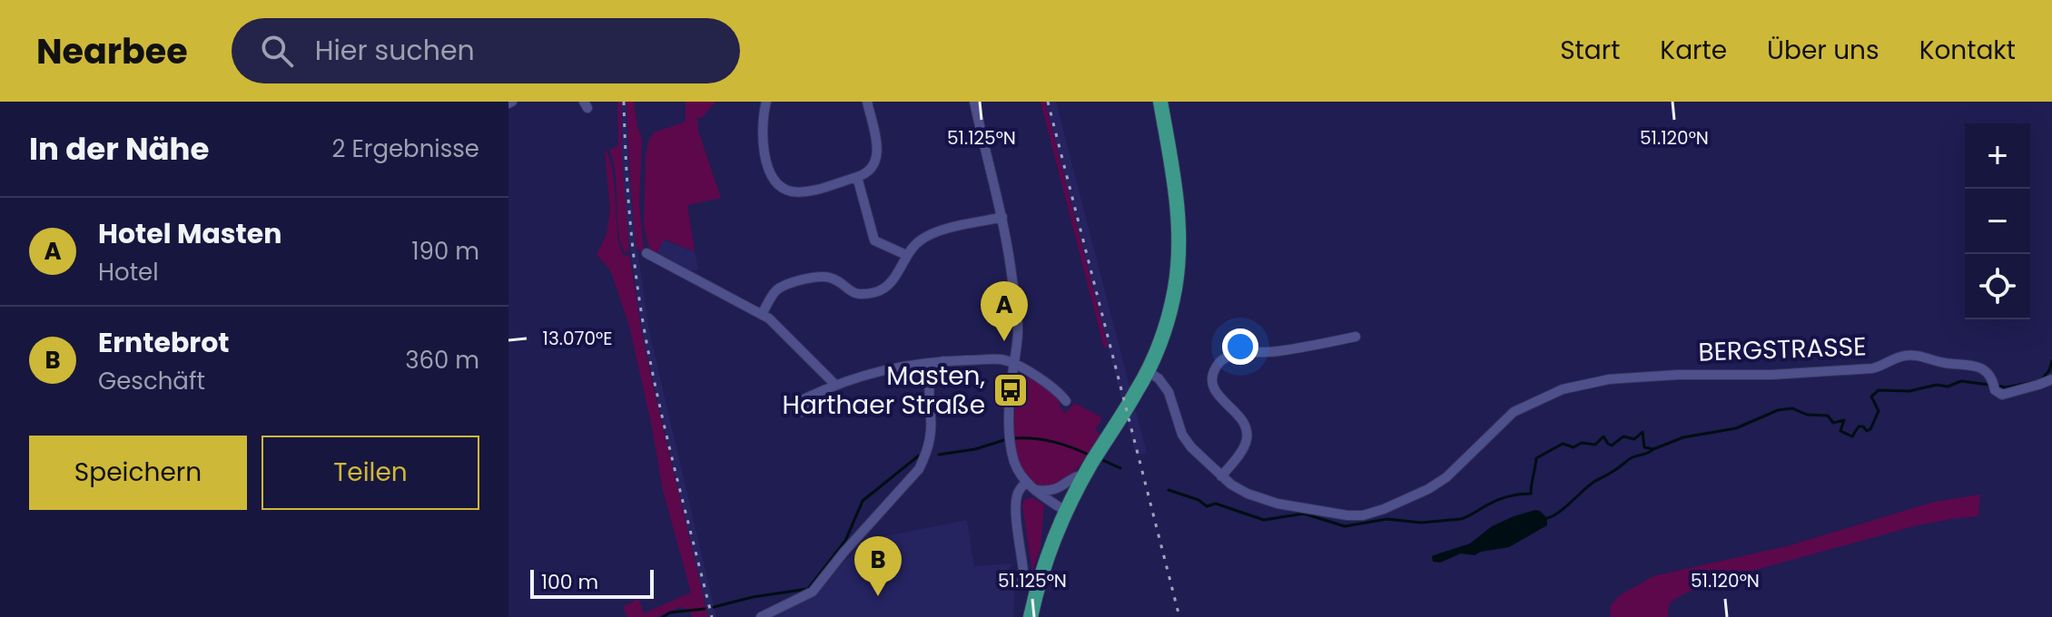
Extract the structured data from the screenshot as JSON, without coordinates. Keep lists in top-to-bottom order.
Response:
{
  "streets": {
    "street": ["BERGSTRASSE"]
  },
  "places": {
    "bus stop": ["Masten, Harthaer Straße"]
  },
  "scale_bar": "100 m",
  "page": {
    "header": "Nearbee",
    "search": "Hier suchen",
    "nav": [
      "Start",
      "Karte",
      "Über uns",
      "Kontakt"
    ],
    "heading": ["In der Nähe", "2 Ergebnisse"],
    "map_buttons": ["+", "−"],
    "list": [
      {
        "mark": "A",
        "name": "Hotel Masten",
        "note": "Hotel",
        "value": "190 m"
      },
      {
        "mark": "B",
        "name": "Erntebrot",
        "note": "Geschäft",
        "value": "360 m"
      }
    ],
    "pins": ["A", "B"],
    "buttons": ["Speichern", "Teilen"],
    "scale": "100 m"
  },
  "coordinates": ["51.125°N", "51.120°N", "13.070°E"]
}
